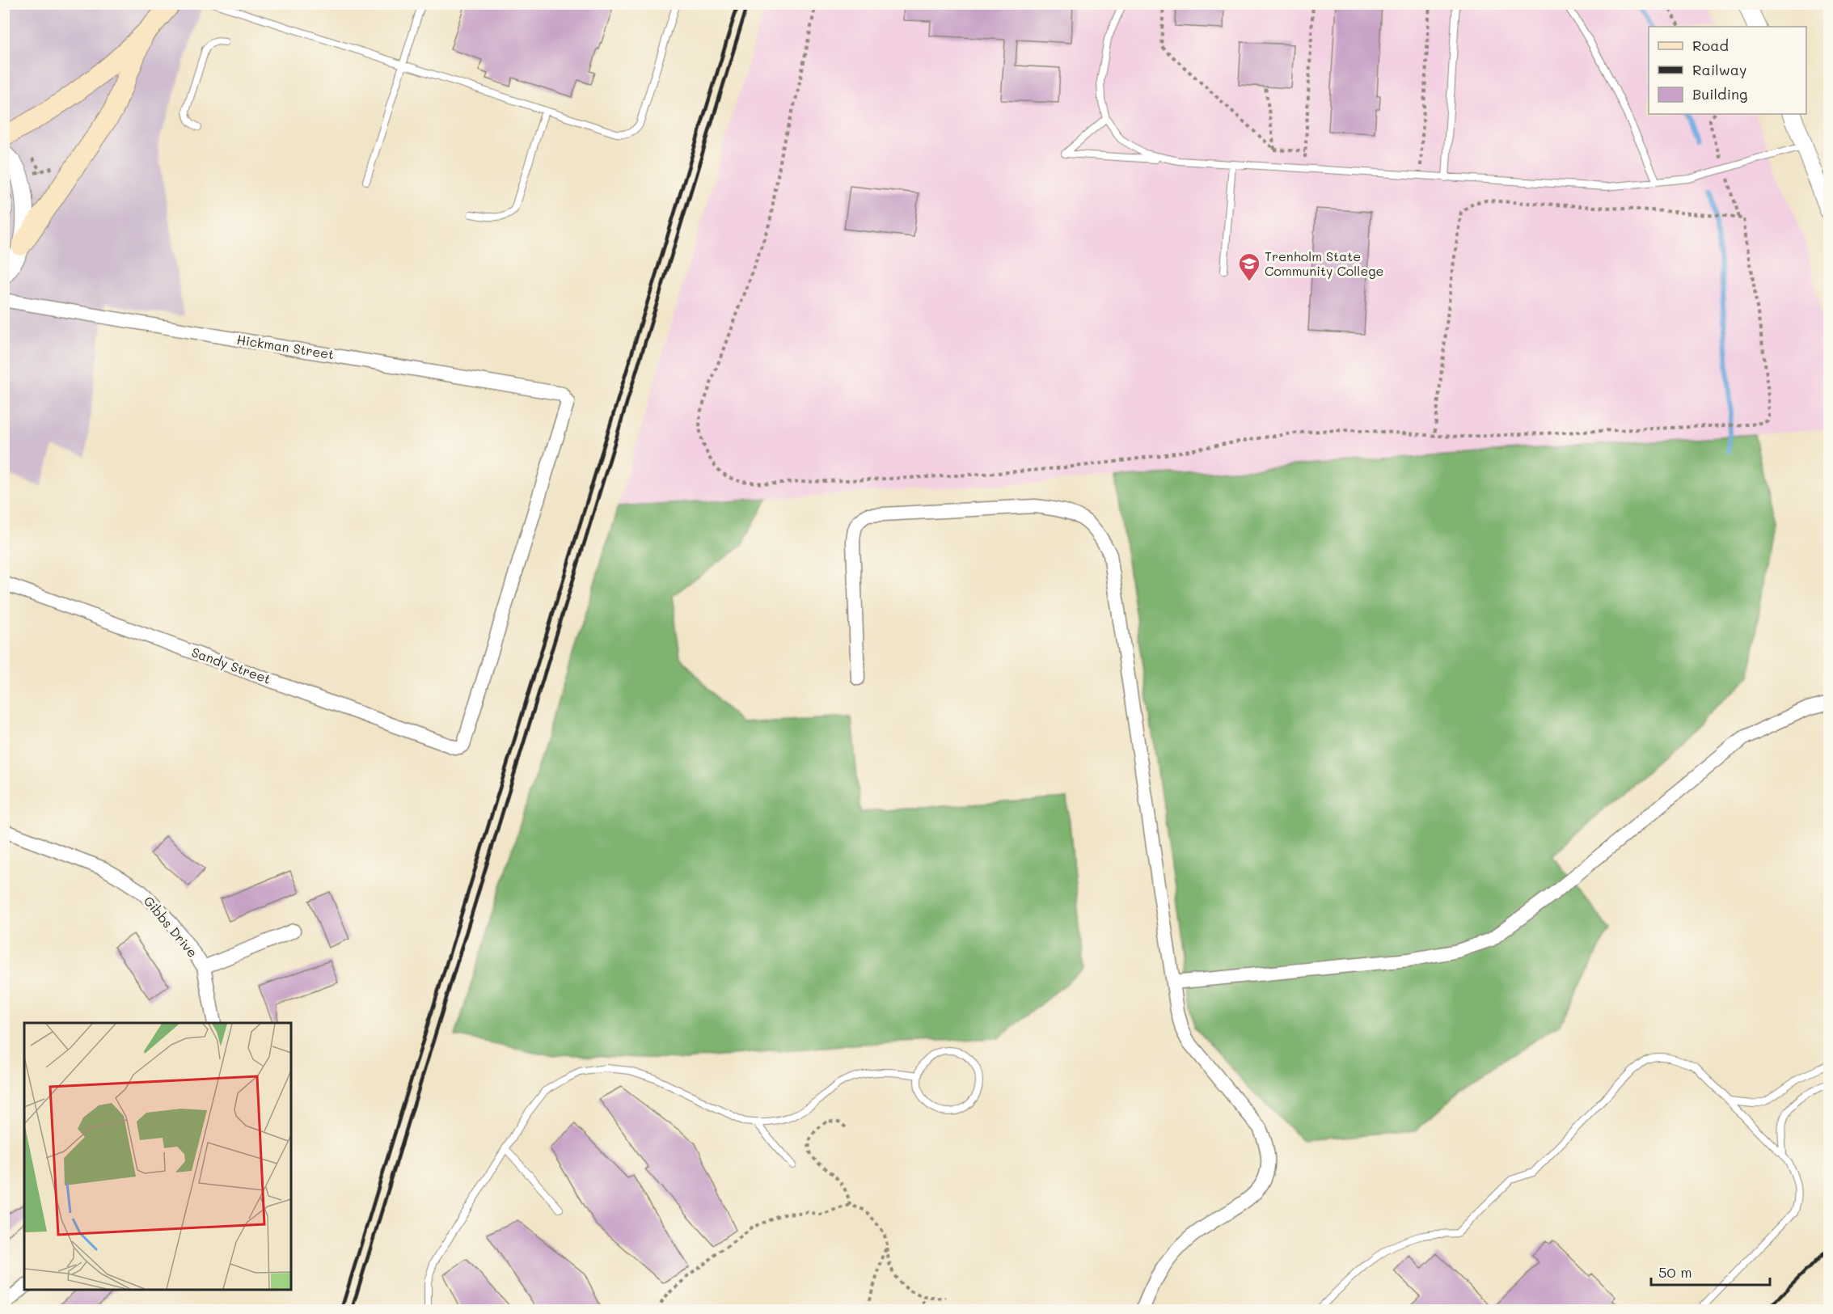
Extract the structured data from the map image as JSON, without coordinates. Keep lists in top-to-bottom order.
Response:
{
  "streets": {
    "street": ["Hickman Street", "Sandy Street", "Gibbs Drive"]
  },
  "crossings": [
    ["Hickman Street", "Sandy Street"]
  ],
  "places": {
    "school or university": ["Trenholm State Community College"]
  },
  "legend": ["Road", "Railway", "Building"],
  "scale_bar": "50 m"
}
